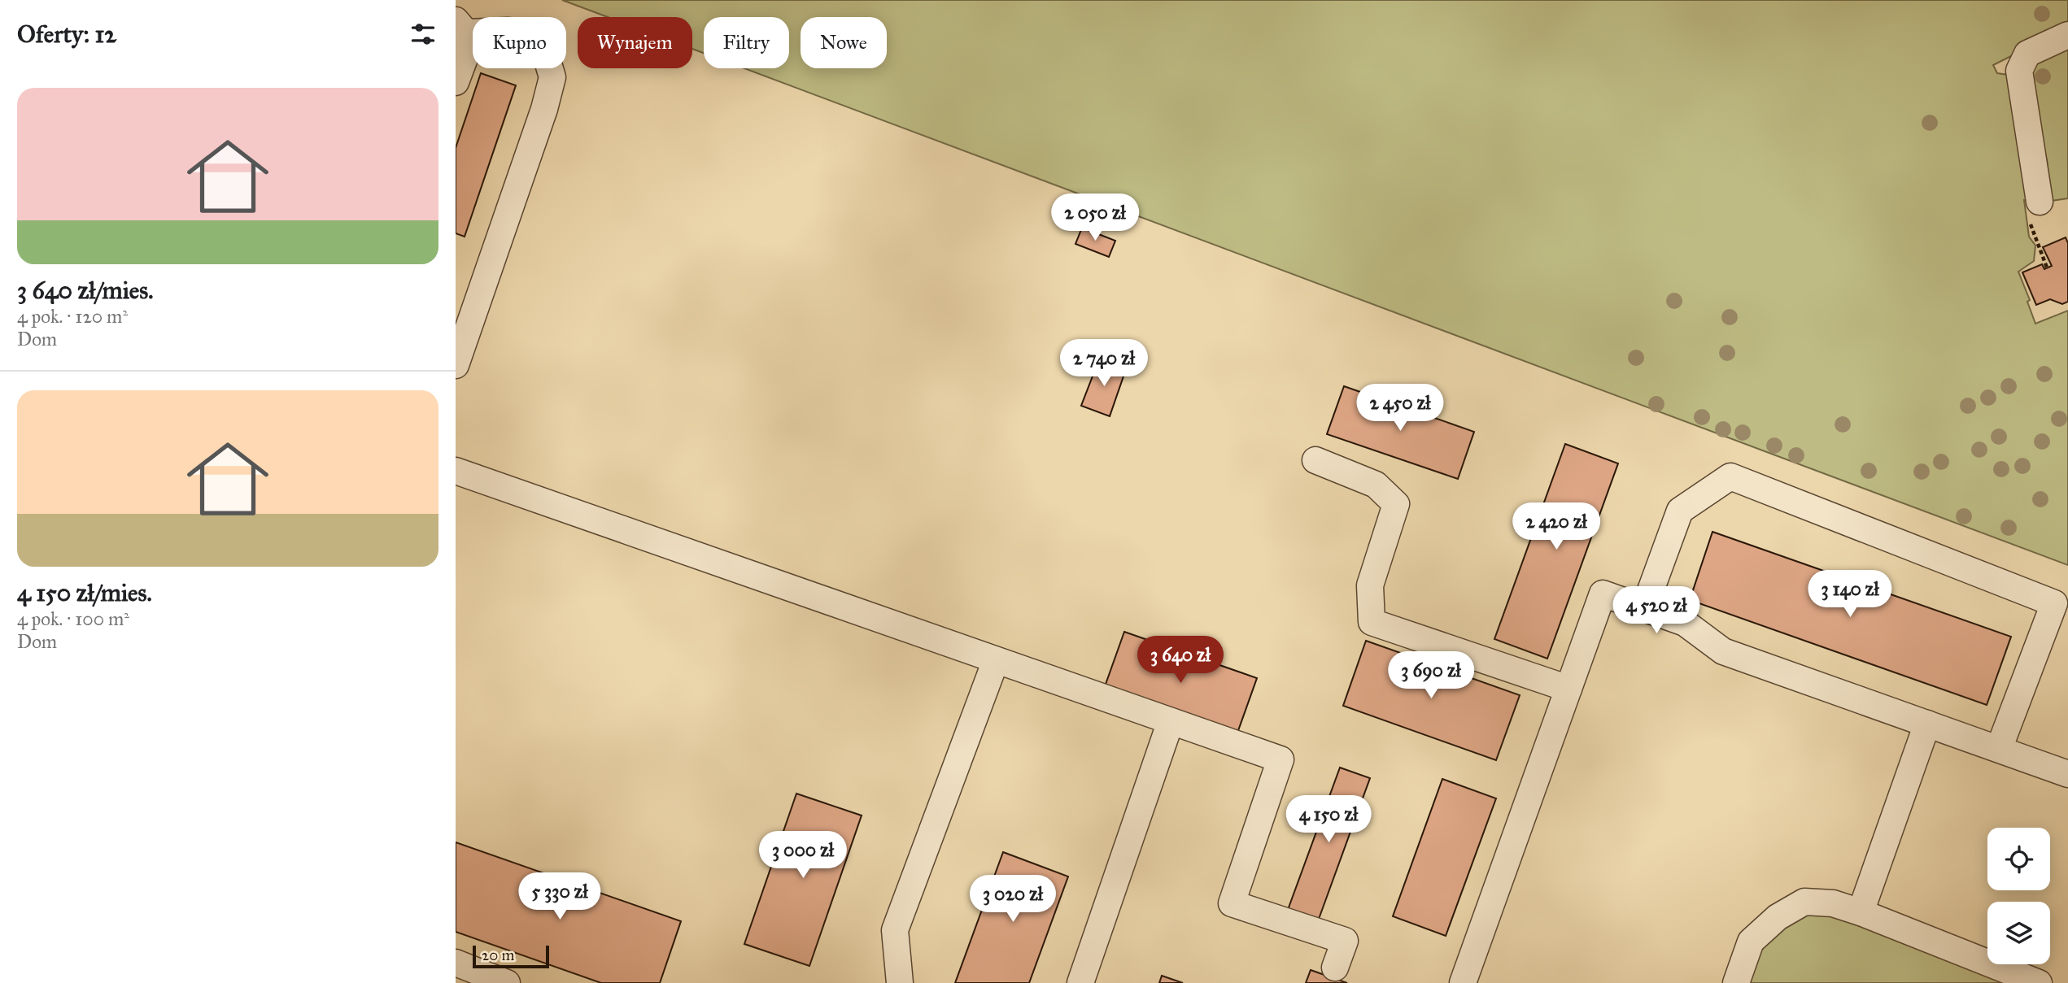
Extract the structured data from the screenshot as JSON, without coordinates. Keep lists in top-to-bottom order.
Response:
{
  "scale_bar": "20 m",
  "page": {
    "heading": "Oferty: 12",
    "chip": [
      "Kupno",
      "Wynajem",
      "Filtry",
      "Nowe"
    ],
    "list": [
      {
        "name": "3 640 zł/mies.",
        "note": "4 pok. · 120 m² · Dom"
      },
      {
        "name": "4 150 zł/mies.",
        "note": "4 pok. · 100 m² · Dom"
      }
    ],
    "price": [
      "2 050 zł",
      "2 740 zł",
      "2 450 zł",
      "2 420 zł",
      "3 140 zł",
      "4 520 zł",
      "3 640 zł",
      "3 690 zł",
      "4 150 zł",
      "3 000 zł",
      "5 330 zł",
      "3 020 zł"
    ],
    "scale": "20 m"
  }
}
